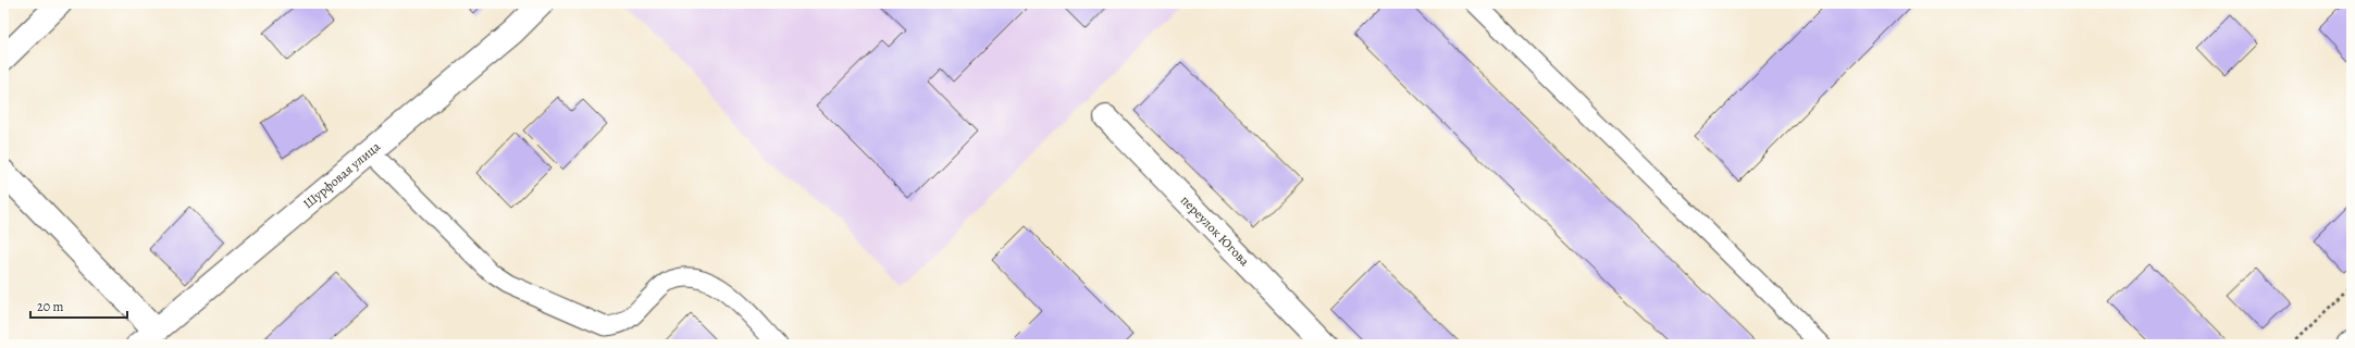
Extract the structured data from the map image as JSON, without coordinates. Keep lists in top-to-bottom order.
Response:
{
  "streets": {
    "street": ["Шурфовая улица", "переулок Югова"]
  },
  "scale_bar": "20 m"
}
